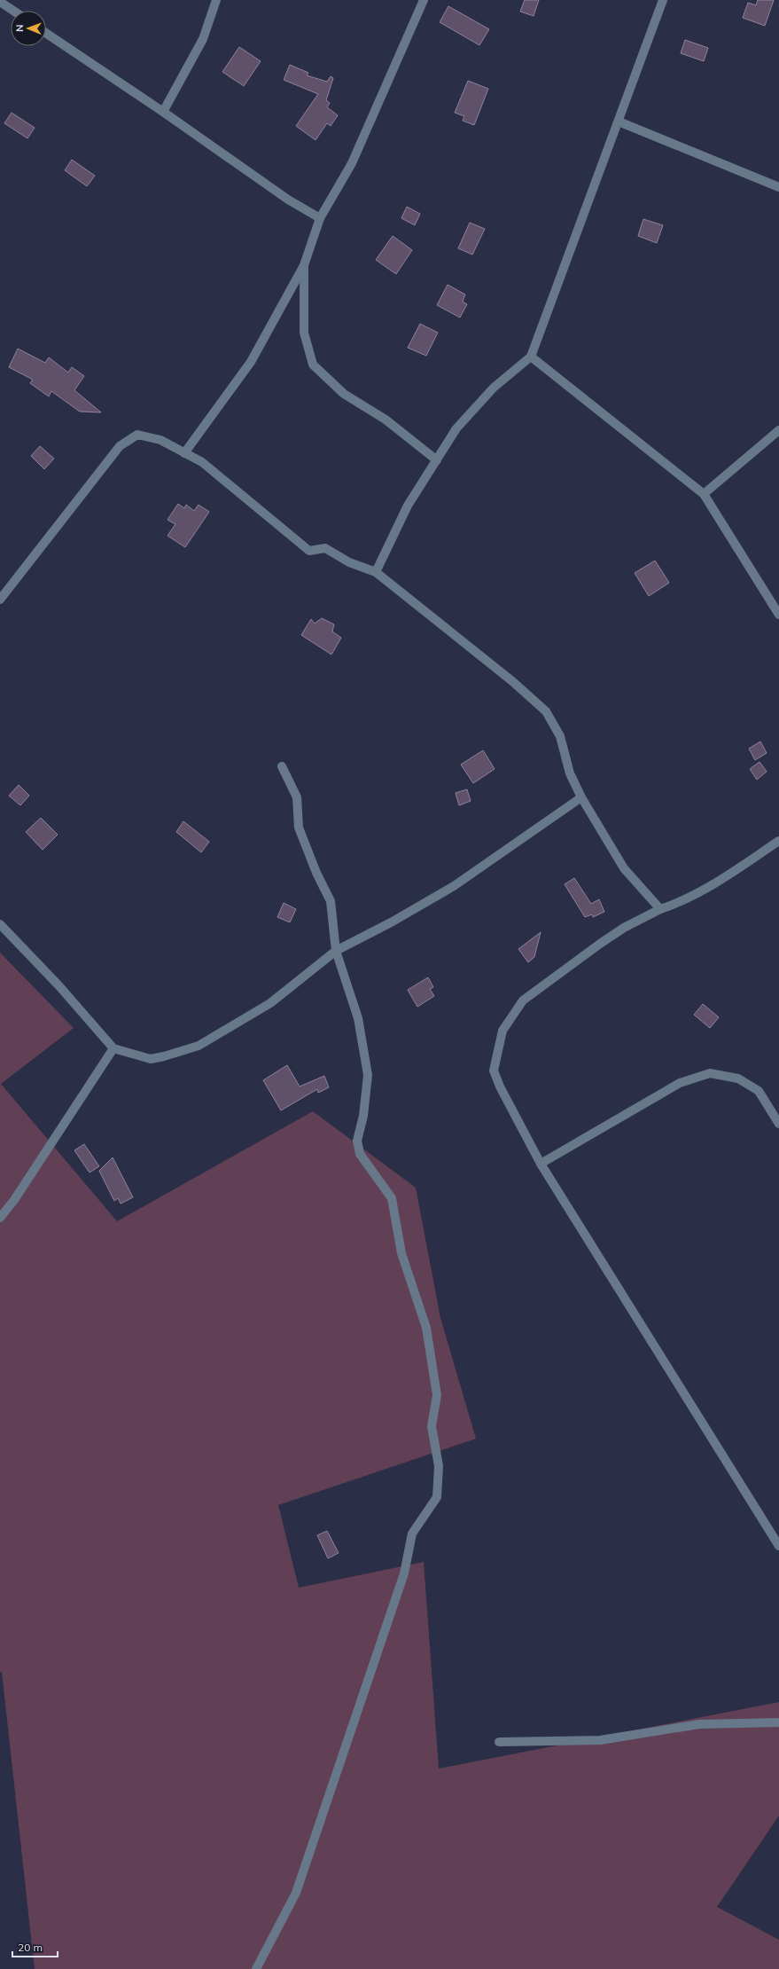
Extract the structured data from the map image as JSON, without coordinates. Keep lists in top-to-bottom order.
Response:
{
  "scale_bar": "20 m",
  "north": "left"
}
